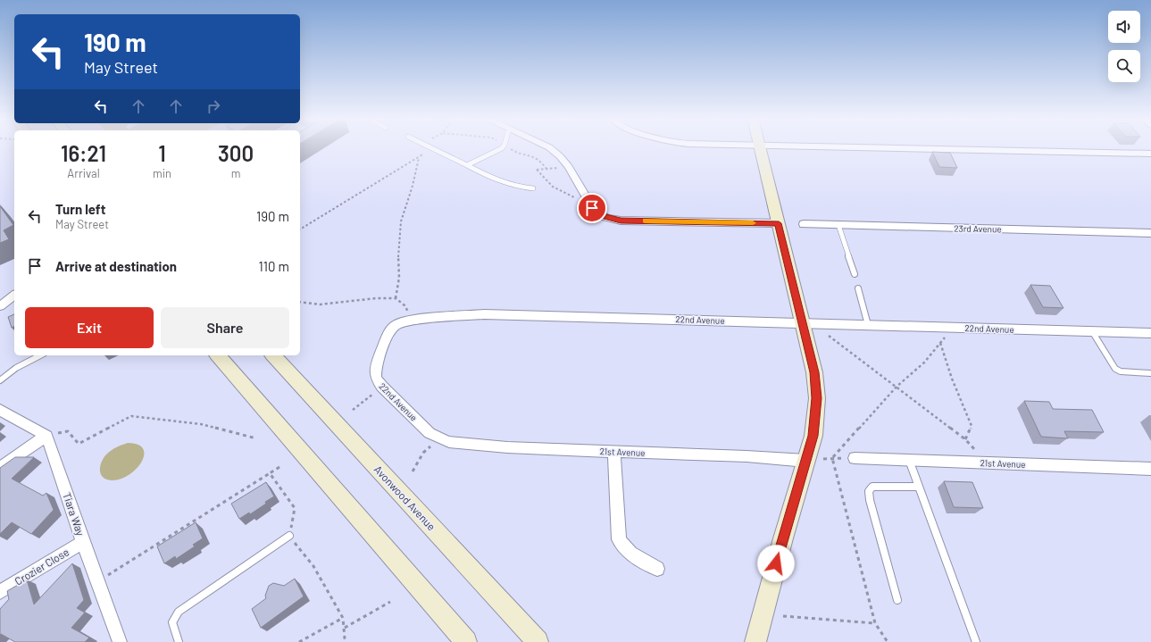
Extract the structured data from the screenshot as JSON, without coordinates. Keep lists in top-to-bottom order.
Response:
{
  "streets": {
    "main road": ["Avonwood Avenue"],
    "street": [
      "23rd Avenue",
      "22nd Avenue",
      "21st Avenue",
      "Tiara Way",
      "Crozier Close"
    ]
  },
  "crossings": [
    ["22nd Avenue", "21st Avenue"],
    ["Tiara Way", "Crozier Close"]
  ],
  "page": {
    "turn": ["190 m", "May Street"],
    "eta": [
      "16:21",
      "Arrival",
      "1",
      "min",
      "300",
      "m"
    ],
    "list": [
      {
        "name": "Turn left",
        "note": "May Street",
        "value": "190 m"
      },
      {
        "name": "Arrive at destination",
        "value": "110 m"
      }
    ],
    "buttons": ["Exit", "Share"]
  }
}
